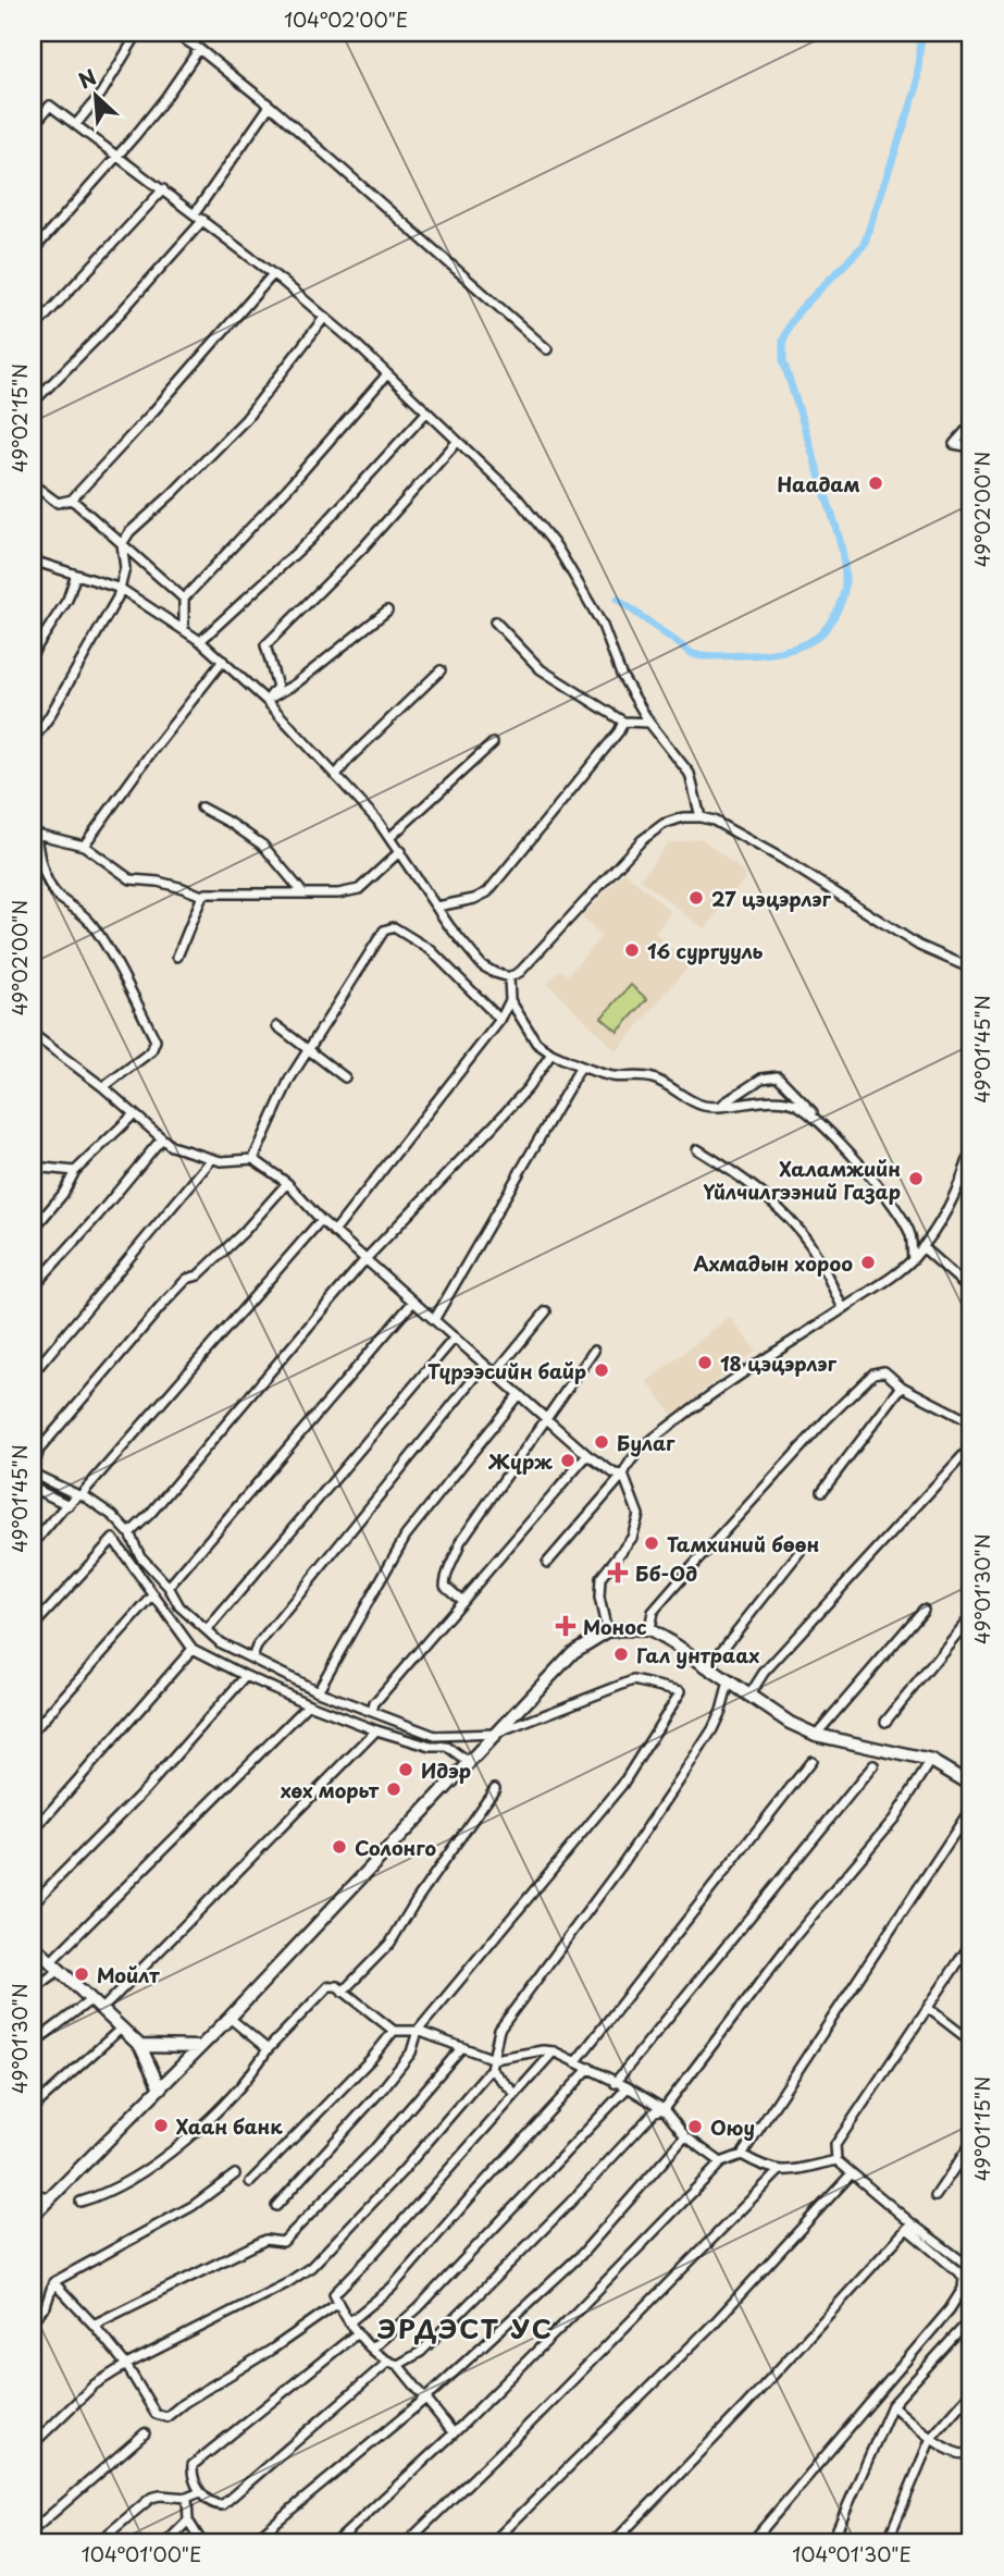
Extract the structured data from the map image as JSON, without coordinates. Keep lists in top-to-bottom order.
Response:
{
  "districts": ["ЭРДЭСТ УС"],
  "places": {
    "other": [
      "Наадам",
      "27 цэцэрлэг",
      "16 сургууль",
      "Халамжийн Үйлчилгээний Газар",
      "Ахмадын хороо",
      "18 цэцэрлэг",
      "Түрээсийн байр",
      "Булаг",
      "Жүрж",
      "Тамхиний бөөн",
      "Гал унтраах",
      "Идэр",
      "хөх морьт",
      "Солонго",
      "Мойлт",
      "Хаан банк",
      "Оюу"
    ],
    "health": ["Бб-Од", "Монос"]
  },
  "north": "top left",
  "coordinates": [
    "104°02'00\"E",
    "49°02'15\"N",
    "49°02'00\"N",
    "49°01'45\"N",
    "49°01'30\"N",
    "49°01'15\"N",
    "104°01'00\"E",
    "104°01'30\"E"
  ]
}
